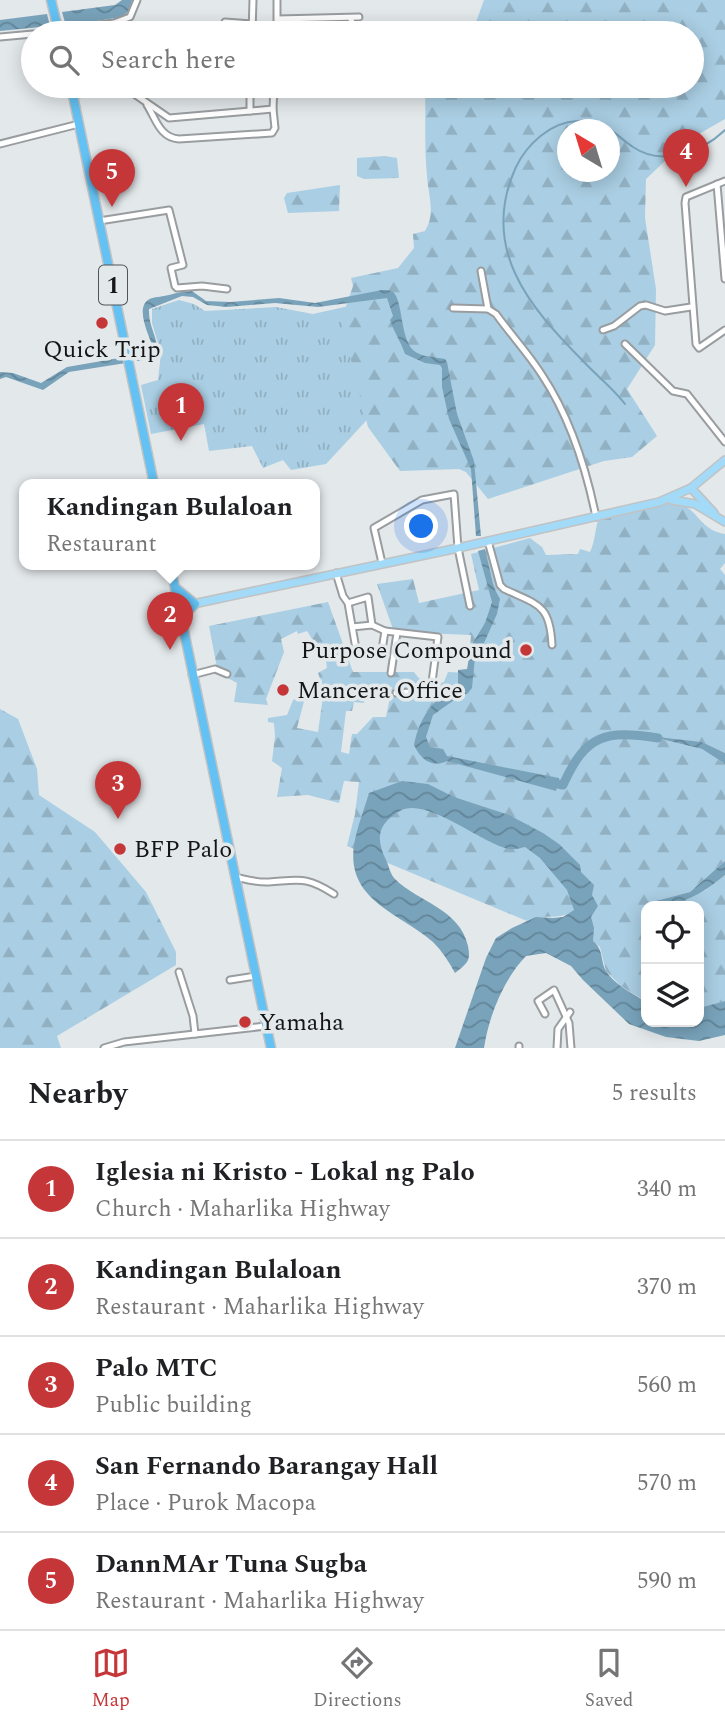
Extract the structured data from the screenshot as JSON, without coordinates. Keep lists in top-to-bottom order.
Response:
{
  "streets": {
    "highway": ["1"]
  },
  "places": [
    "Quick Trip",
    "Purpose Compound",
    "Mancera Office",
    "BFP Palo",
    "Yamaha"
  ],
  "north": "top left",
  "page": {
    "search": "Search here",
    "pins": [
      "4",
      "5",
      "1",
      "2",
      "3"
    ],
    "popup": ["Kandingan Bulaloan", "Restaurant"],
    "heading": ["Nearby", "5 results"],
    "list": [
      {
        "mark": "1",
        "name": "Iglesia ni Kristo - Lokal ng Palo",
        "note": "Church · Maharlika Highway",
        "value": "340 m"
      },
      {
        "mark": "2",
        "name": "Kandingan Bulaloan",
        "note": "Restaurant · Maharlika Highway",
        "value": "370 m"
      },
      {
        "mark": "3",
        "name": "Palo MTC",
        "note": "Public building",
        "value": "560 m"
      },
      {
        "mark": "4",
        "name": "San Fernando Barangay Hall",
        "note": "Place · Purok Macopa",
        "value": "570 m"
      },
      {
        "mark": "5",
        "name": "DannMAr Tuna Sugba",
        "note": "Restaurant · Maharlika Highway",
        "value": "590 m"
      }
    ],
    "nav": ["Map", "Directions", "Saved"]
  }
}
